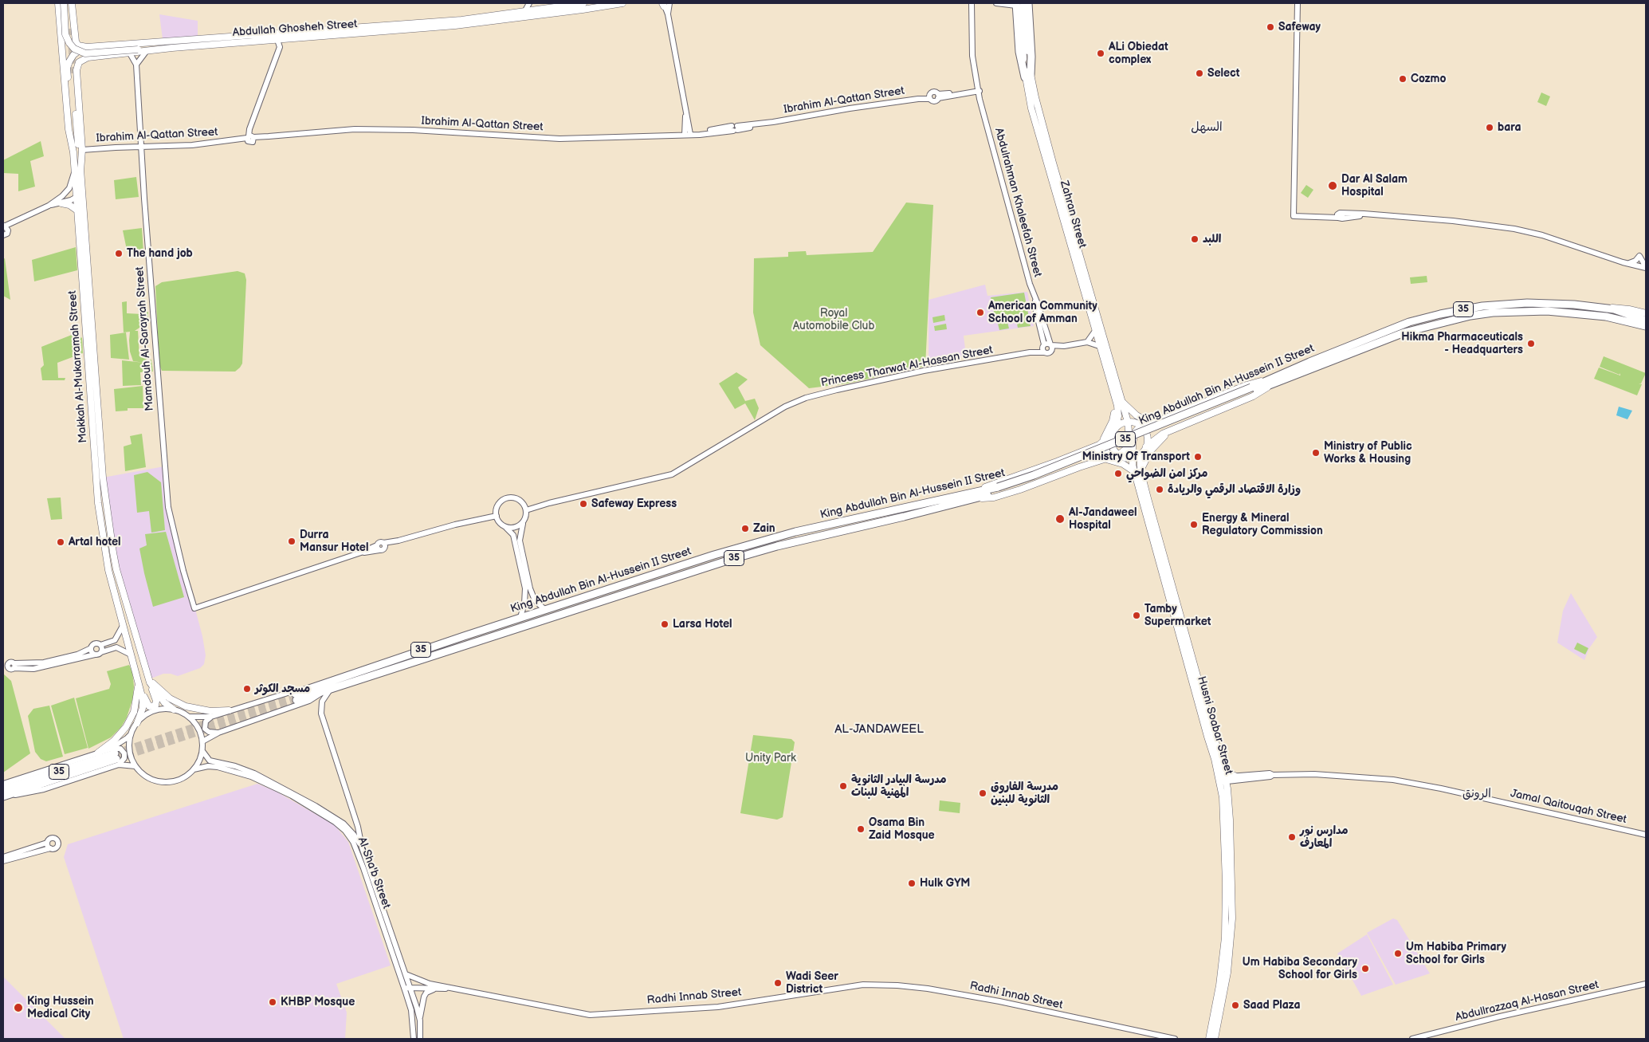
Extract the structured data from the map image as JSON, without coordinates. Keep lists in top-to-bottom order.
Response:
{
  "streets": {
    "highway": ["35", "King Abdullah Bin Al-Hussein II Street"],
    "main road": [
      "Abdullah Ghosheh Street",
      "Zahran Street",
      "Makkah Al-Mukarramah Street",
      "Husni Soabar Street"
    ],
    "street": [
      "Ibrahim Al-Qattan Street",
      "Abdulrahman Khaleefah Street",
      "Mamdouh Al-Sarayrah Street",
      "Princess Tharwat Al-Hassan Street",
      "Jamal Qaitouqah Street",
      "Al-Sha'b Street",
      "Radhi Innab Street",
      "Abdullrazzaq Al-Hasan Street"
    ]
  },
  "crossings": [
    ["Abdullah Ghosheh Street", "Mamdouh Al-Sarayrah Street"],
    ["Abdullah Ghosheh Street", "Makkah Al-Mukarramah Street"],
    ["Ibrahim Al-Qattan Street", "Abdulrahman Khaleefah Street"],
    ["Ibrahim Al-Qattan Street", "Mamdouh Al-Sarayrah Street"],
    ["Abdulrahman Khaleefah Street", "Princess Tharwat Al-Hassan Street"],
    ["Mamdouh Al-Sarayrah Street", "Princess Tharwat Al-Hassan Street"],
    ["Makkah Al-Mukarramah Street", "Al-Sha'b Street"],
    ["King Abdullah Bin Al-Hussein II Street", "Al-Sha'b Street"],
    ["Husni Soabar Street", "Jamal Qaitouqah Street"],
    ["Al-Sha'b Street", "Radhi Innab Street"]
  ],
  "districts": ["السهل", "AL-JANDAWEEL", "الرونق"],
  "parks": ["Royal Automobile Club", "Unity Park"],
  "places": [
    "Safeway",
    "ALi Obiedat complex",
    "Select",
    "Cozmo",
    "bara",
    "Dar Al Salam Hospital",
    "اللبد",
    "The hand job",
    "American Community School of Amman",
    "Hikma Pharmaceuticals - Headquarters",
    "Ministry of Public Works & Housing",
    "Ministry Of Transport",
    "مركز امن الضواحي",
    "وزارة الاقتصاد الرقمي والريادة",
    "Safeway Express",
    "Al-Jandaweel Hospital",
    "Energy & Mineral Regulatory Commission",
    "Zain",
    "Durra Mansur Hotel",
    "Artal hotel",
    "Tamby Supermarket",
    "Larsa Hotel",
    "مسجد الكوثر",
    "مدرسة البيادر الثانوية المهنية للبنات",
    "مدرسة الفاروق الثانوية للبنين",
    "Osama Bin Zaid Mosque",
    "مدارس نور المعارف",
    "Hulk GYM",
    "Um Habiba Primary School for Girls",
    "Um Habiba Secondary School for Girls",
    "Wadi Seer District",
    "KHBP Mosque",
    "Saad Plaza",
    "King Hussein Medical City"
  ]
}
